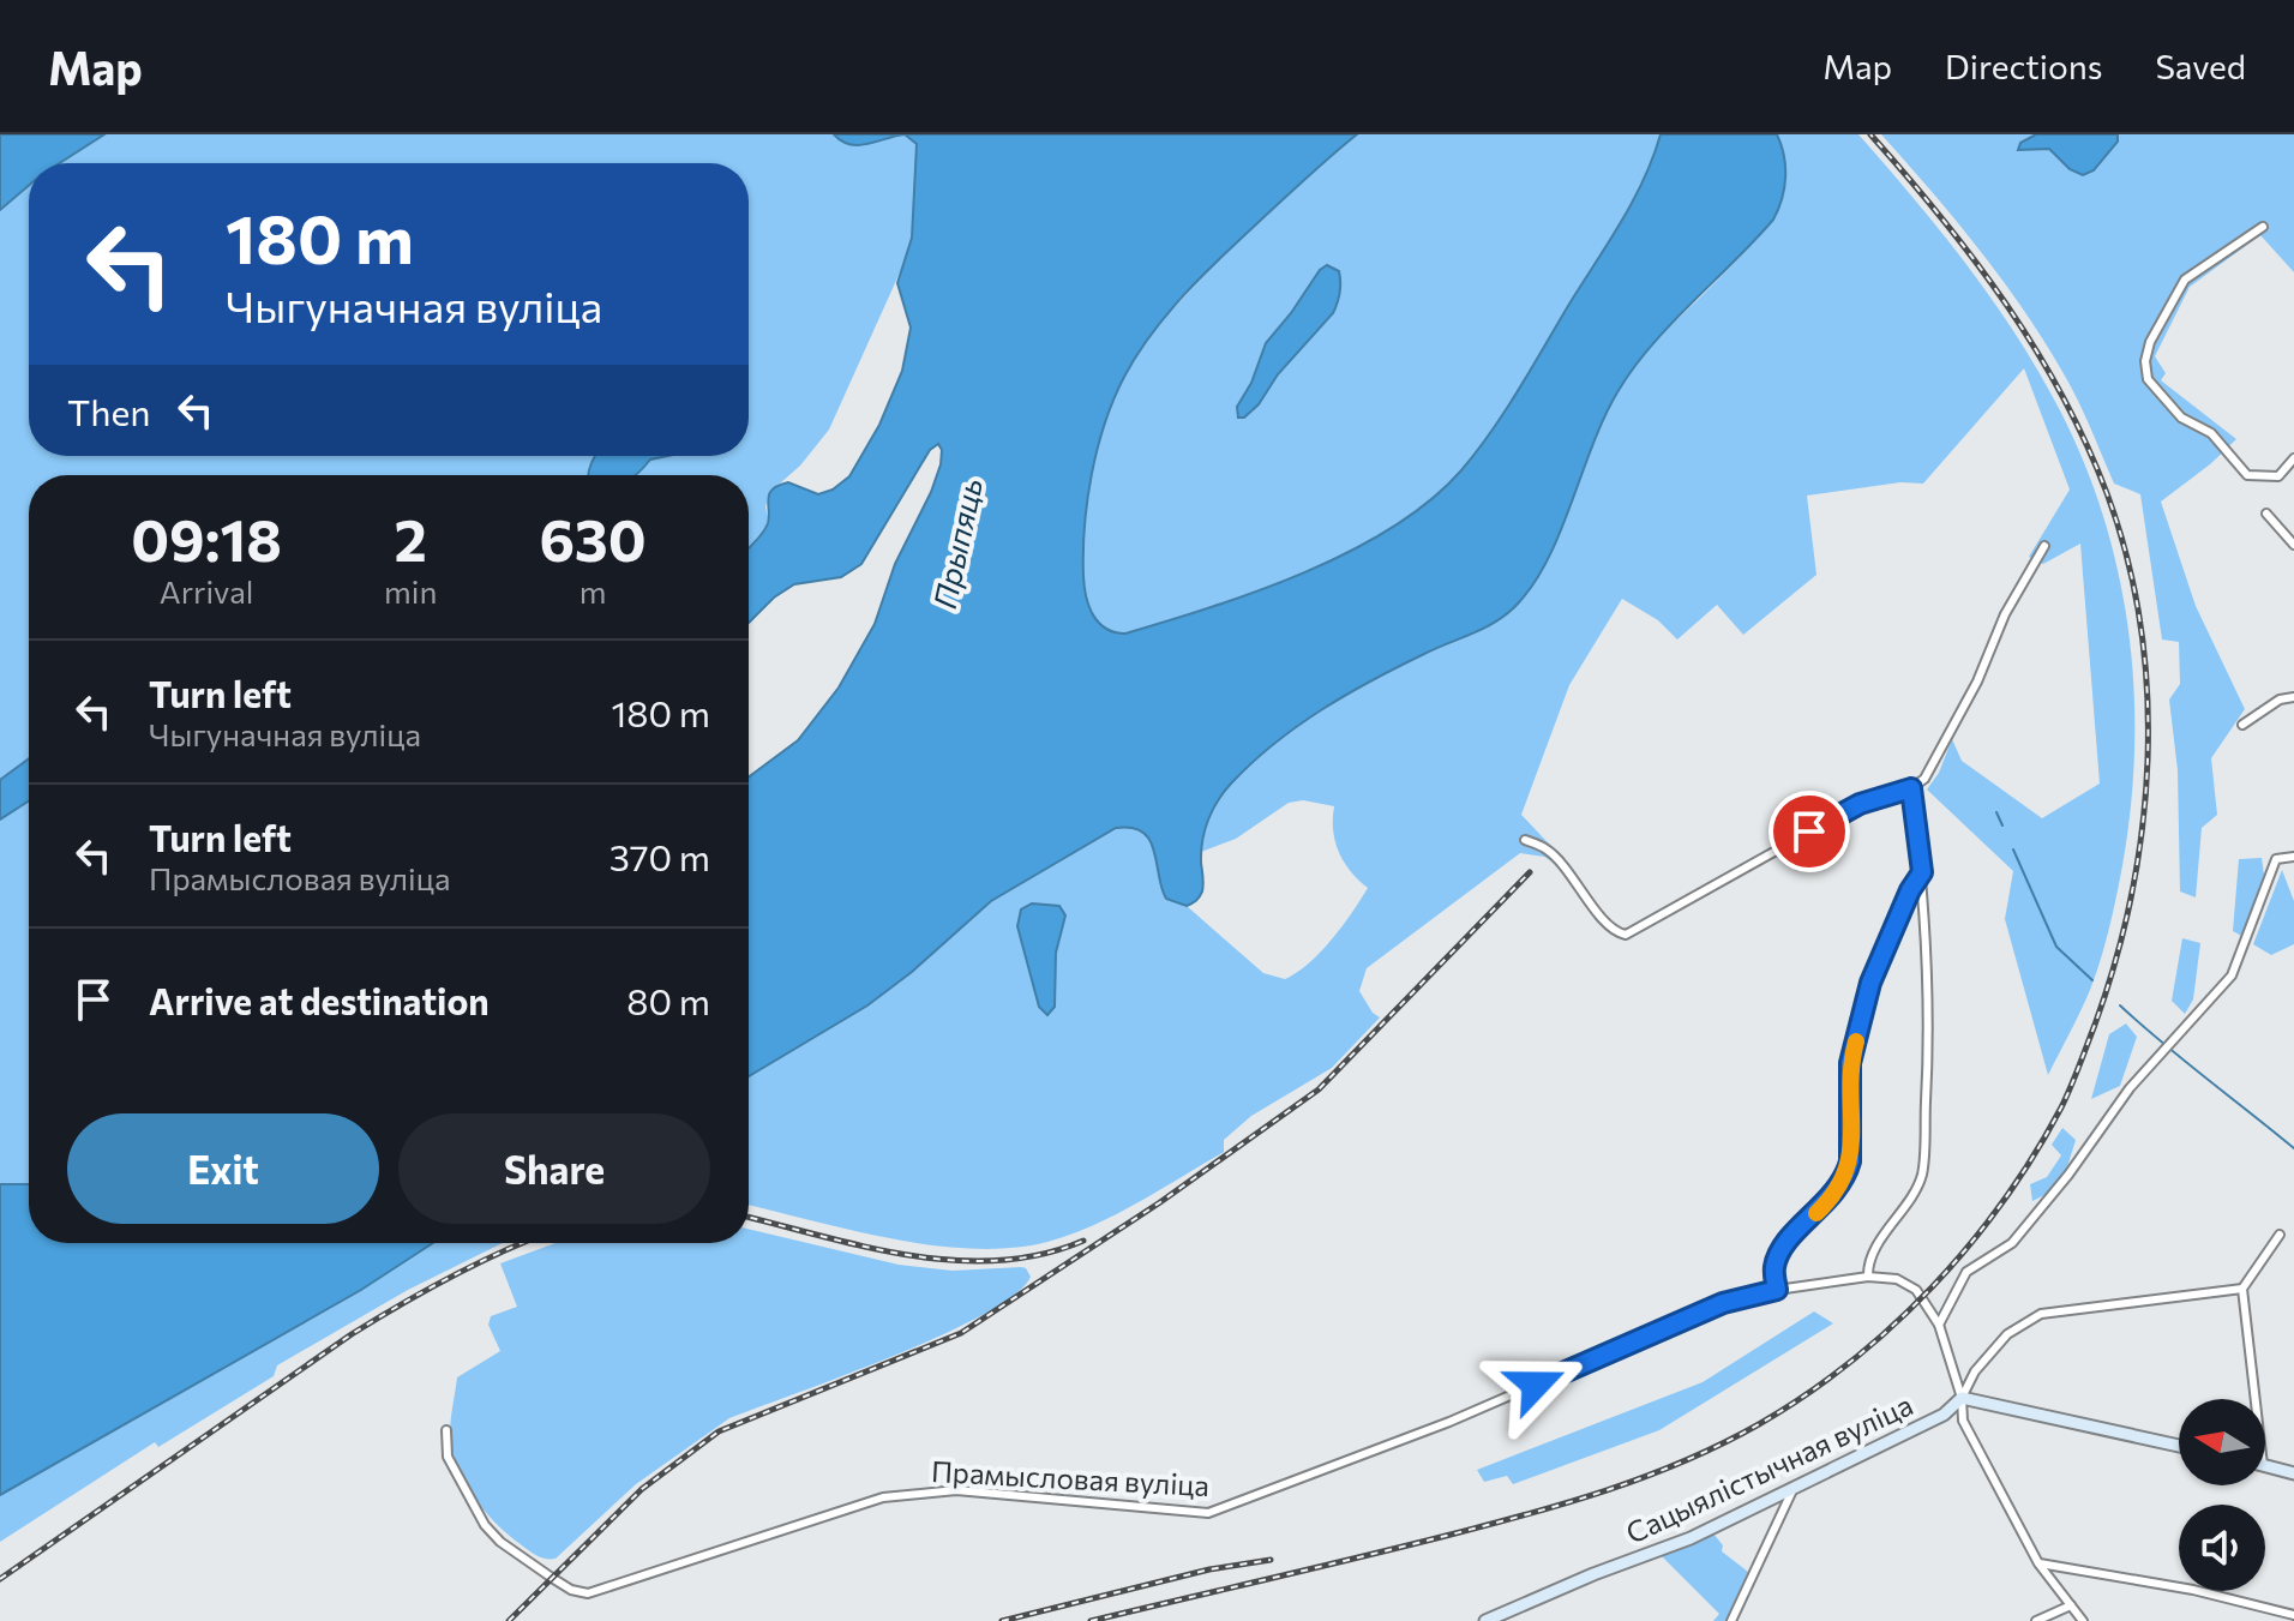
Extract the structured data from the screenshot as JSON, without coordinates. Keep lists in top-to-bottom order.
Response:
{
  "streets": {
    "street": ["Сацыялістычная вуліца", "Прамысловая вуліца"]
  },
  "water": ["Прыпяць"],
  "north": "left",
  "page": {
    "header": "Map",
    "nav": ["Map", "Directions", "Saved"],
    "turn": ["180 m", "Чыгуначная вуліца"],
    "then": "Then",
    "eta": [
      "09:18",
      "Arrival",
      "2",
      "min",
      "630",
      "m"
    ],
    "list": [
      {
        "name": "Turn left",
        "note": "Чыгуначная вуліца",
        "value": "180 m"
      },
      {
        "name": "Turn left",
        "note": "Прамысловая вуліца",
        "value": "370 m"
      },
      {
        "name": "Arrive at destination",
        "value": "80 m"
      }
    ],
    "buttons": ["Exit", "Share"]
  }
}
